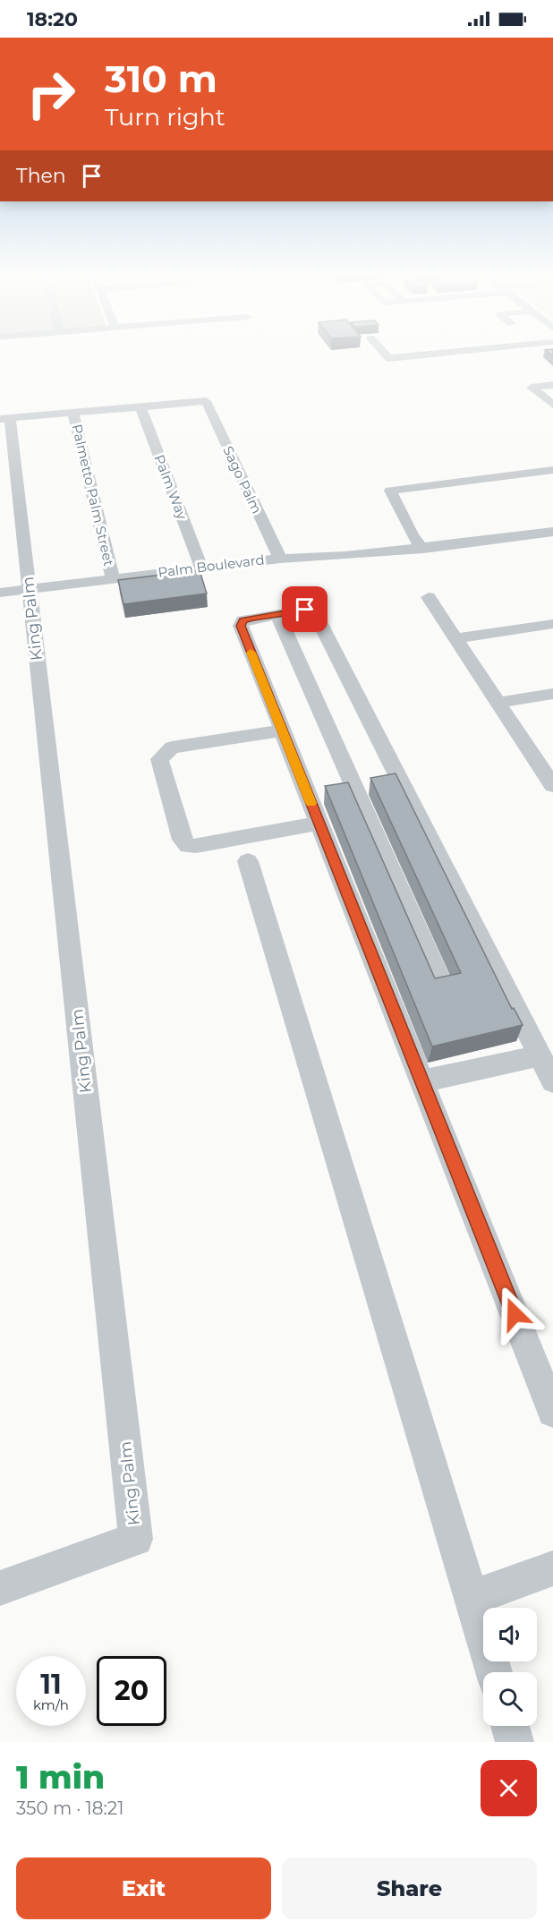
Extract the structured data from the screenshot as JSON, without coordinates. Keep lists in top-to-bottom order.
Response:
{
  "streets": {
    "street": [
      "Sago Palm",
      "Palm Way",
      "Palmetto Palm Street",
      "Palm Boulevard",
      "King Palm"
    ]
  },
  "crossings": [
    ["Sago Palm", "Palm Way"],
    ["Sago Palm", "Palm Boulevard"],
    ["Palm Way", "Palm Boulevard"],
    ["Palmetto Palm Street", "Palm Boulevard"],
    ["Palm Boulevard", "King Palm"]
  ],
  "page": {
    "status": "18:20",
    "turn": ["310 m", "Turn right"],
    "then": "Then",
    "speed": "11 km/h",
    "limit": "20",
    "heading": ["1 min", "350 m · 18:21"],
    "buttons": ["Exit", "Share"]
  }
}
